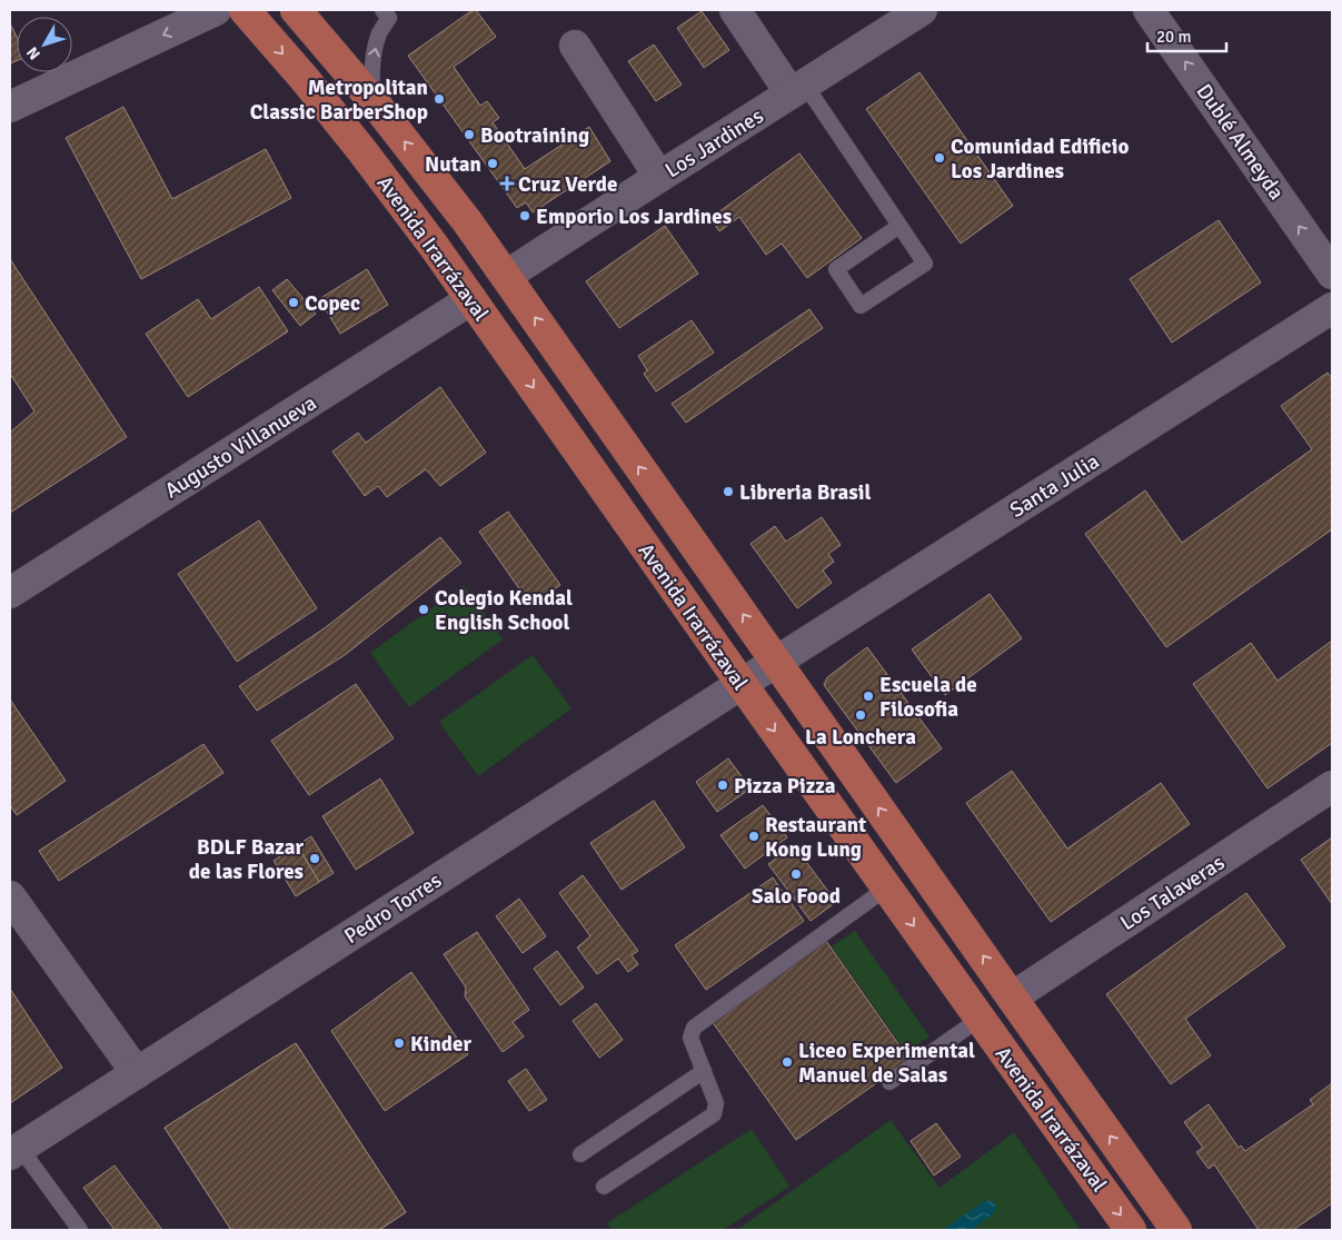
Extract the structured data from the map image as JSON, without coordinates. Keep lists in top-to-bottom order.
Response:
{
  "streets": {
    "main road": ["Avenida Irarrázaval"],
    "street": [
      "Dublé Almeyda",
      "Los Jardines",
      "Augusto Villanueva",
      "Santa Julia",
      "Los Talaveras",
      "Pedro Torres"
    ]
  },
  "crossings": [
    ["Los Jardines", "Avenida Irarrázaval"],
    ["Avenida Irarrázaval", "Augusto Villanueva"],
    ["Avenida Irarrázaval", "Santa Julia"],
    ["Avenida Irarrázaval", "Los Talaveras"],
    ["Avenida Irarrázaval", "Pedro Torres"],
    ["Santa Julia", "Pedro Torres"]
  ],
  "one_way": ["Dublé Almeyda"],
  "places": {
    "other": [
      "Metropolitan Classic BarberShop",
      "Bootraining",
      "Comunidad Edificio Los Jardines",
      "Nutan",
      "Emporio Los Jardines",
      "Copec",
      "Libreria Brasil",
      "Colegio Kendal English School",
      "Escuela de Filosofia",
      "La Lonchera",
      "Pizza Pizza",
      "Restaurant Kong Lung",
      "BDLF Bazar de las Flores",
      "Salo Food",
      "Kinder",
      "Liceo Experimental Manuel de Salas"
    ],
    "health": ["Cruz Verde"]
  },
  "scale_bar": "20 m",
  "north": "bottom left"
}
